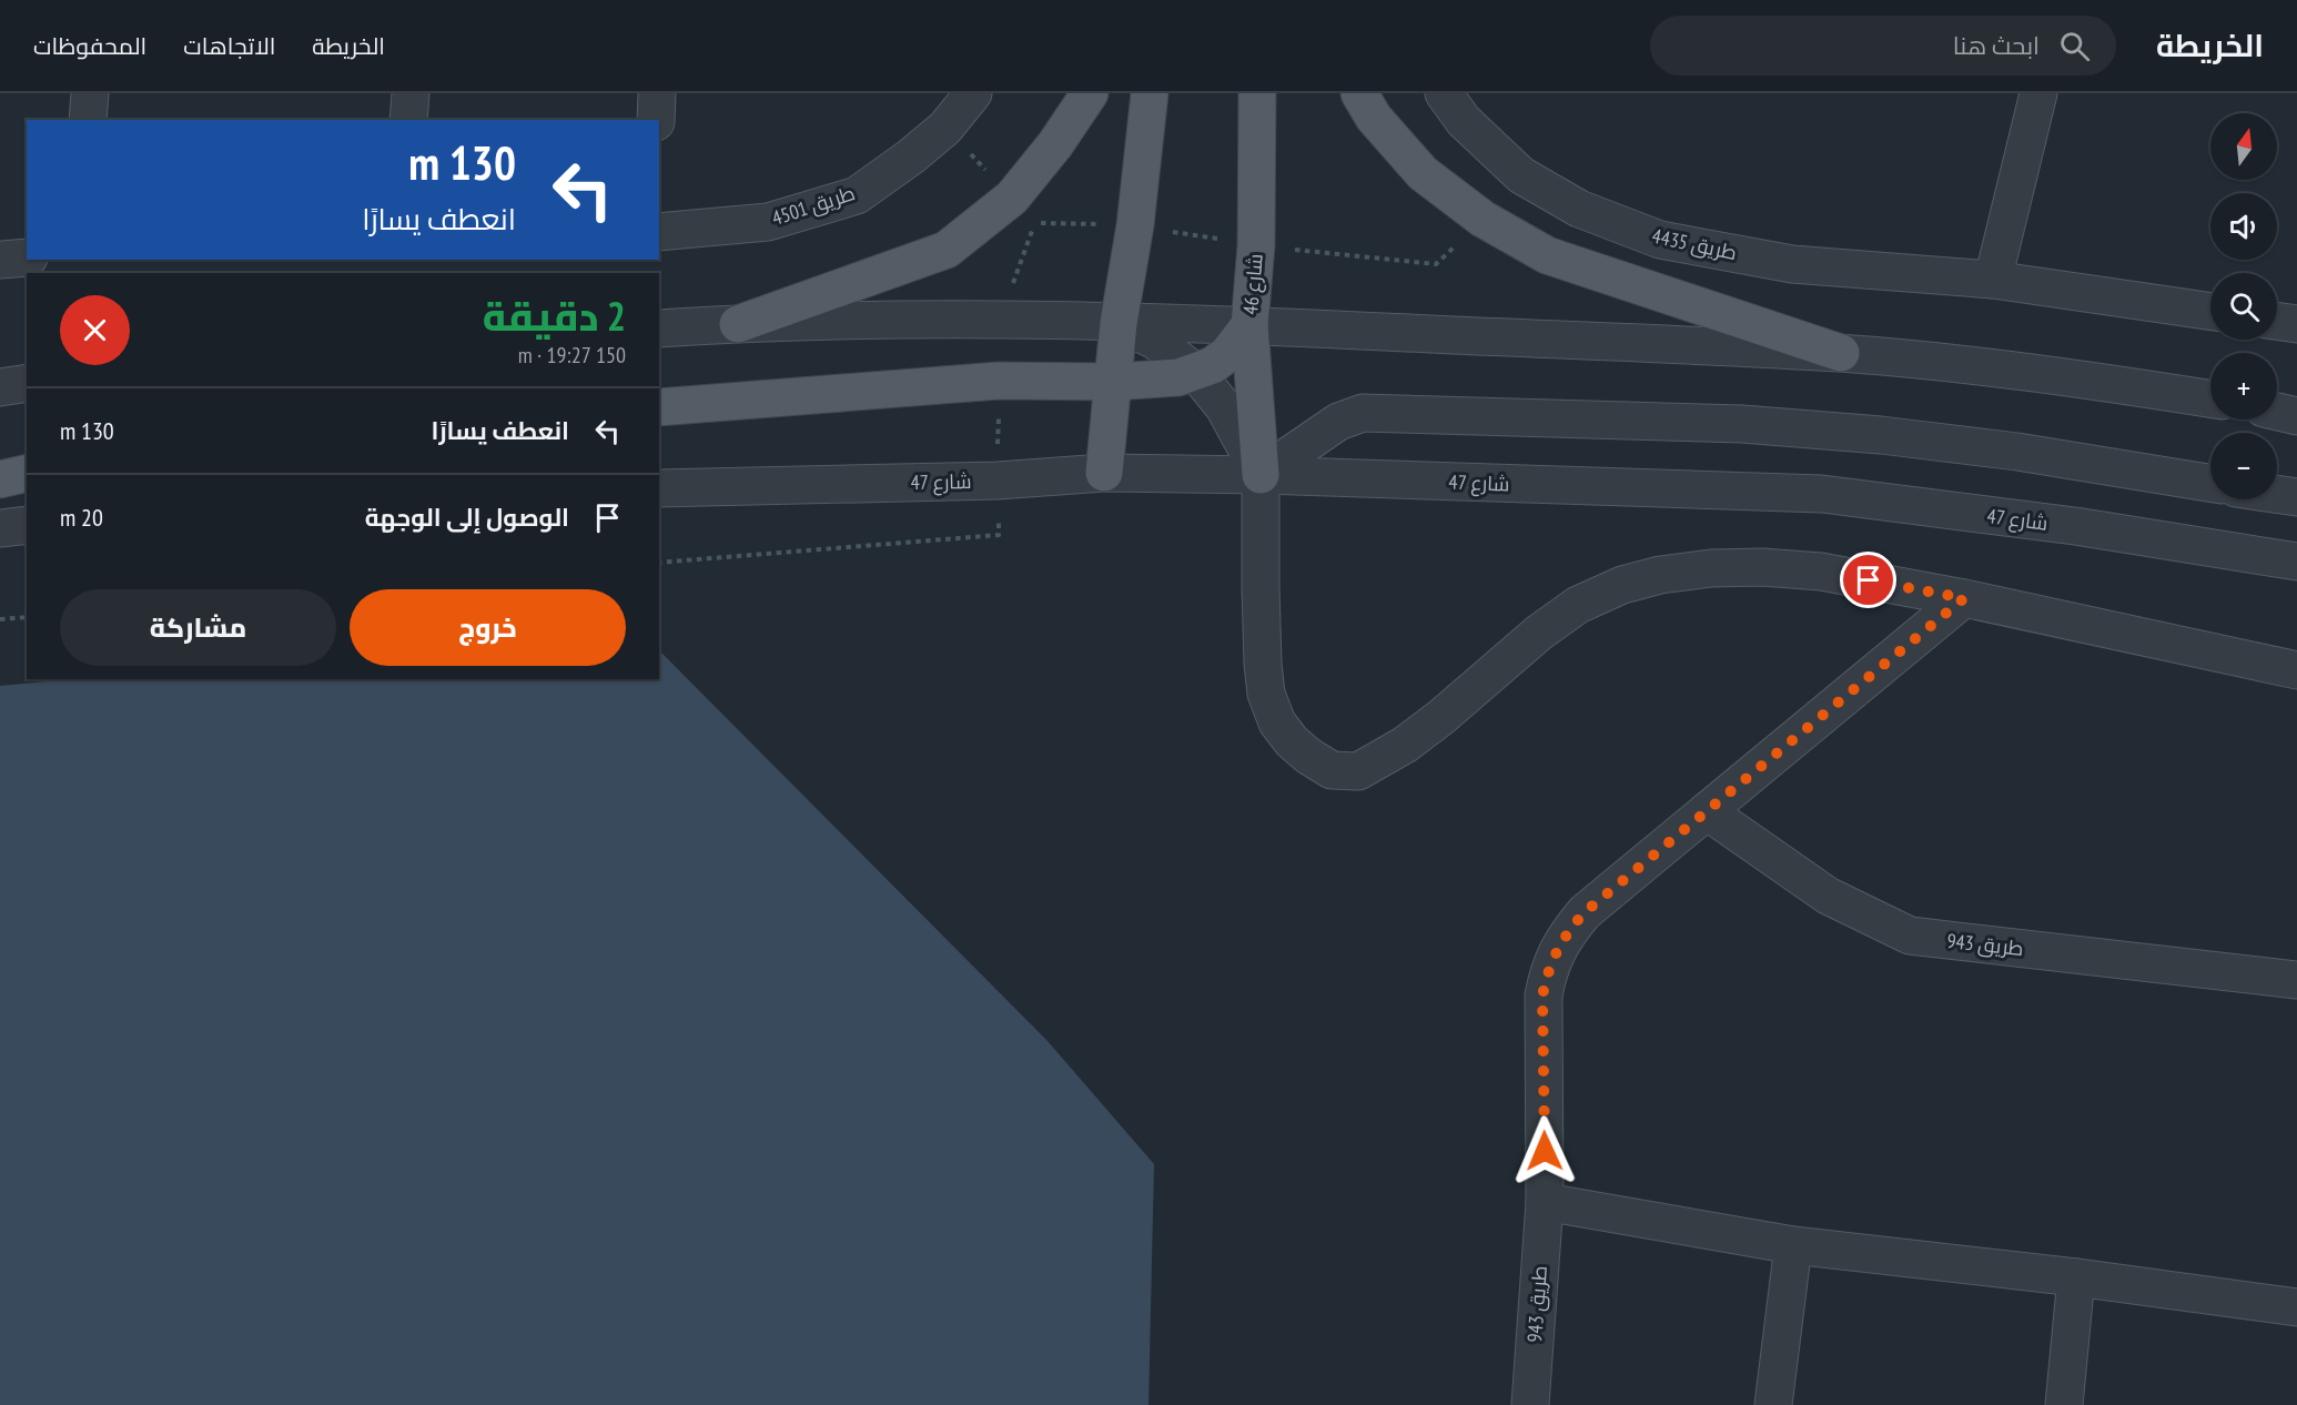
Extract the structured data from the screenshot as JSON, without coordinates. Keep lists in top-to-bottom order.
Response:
{
  "streets": {
    "main road": ["شارع 46"],
    "street": [
      "طريق 4501",
      "طريق 4435",
      "شارع 47",
      "طريق 943"
    ]
  },
  "crossings": [
    ["شارع 46", "شارع 47"]
  ],
  "north": "top",
  "page": {
    "header": "الخريطة",
    "search": "ابحث هنا",
    "nav": ["الخريطة", "الاتجاهات", "المحفوظات"],
    "map_buttons": ["+", "−"],
    "turn": ["130 m", "انعطف يسارًا"],
    "heading": ["2 دقيقة", "150 m · 19:27"],
    "list": [
      {
        "name": "انعطف يسارًا",
        "value": "130 m"
      },
      {
        "name": "الوصول إلى الوجهة",
        "value": "20 m"
      }
    ],
    "buttons": ["خروج", "مشاركة"]
  }
}
